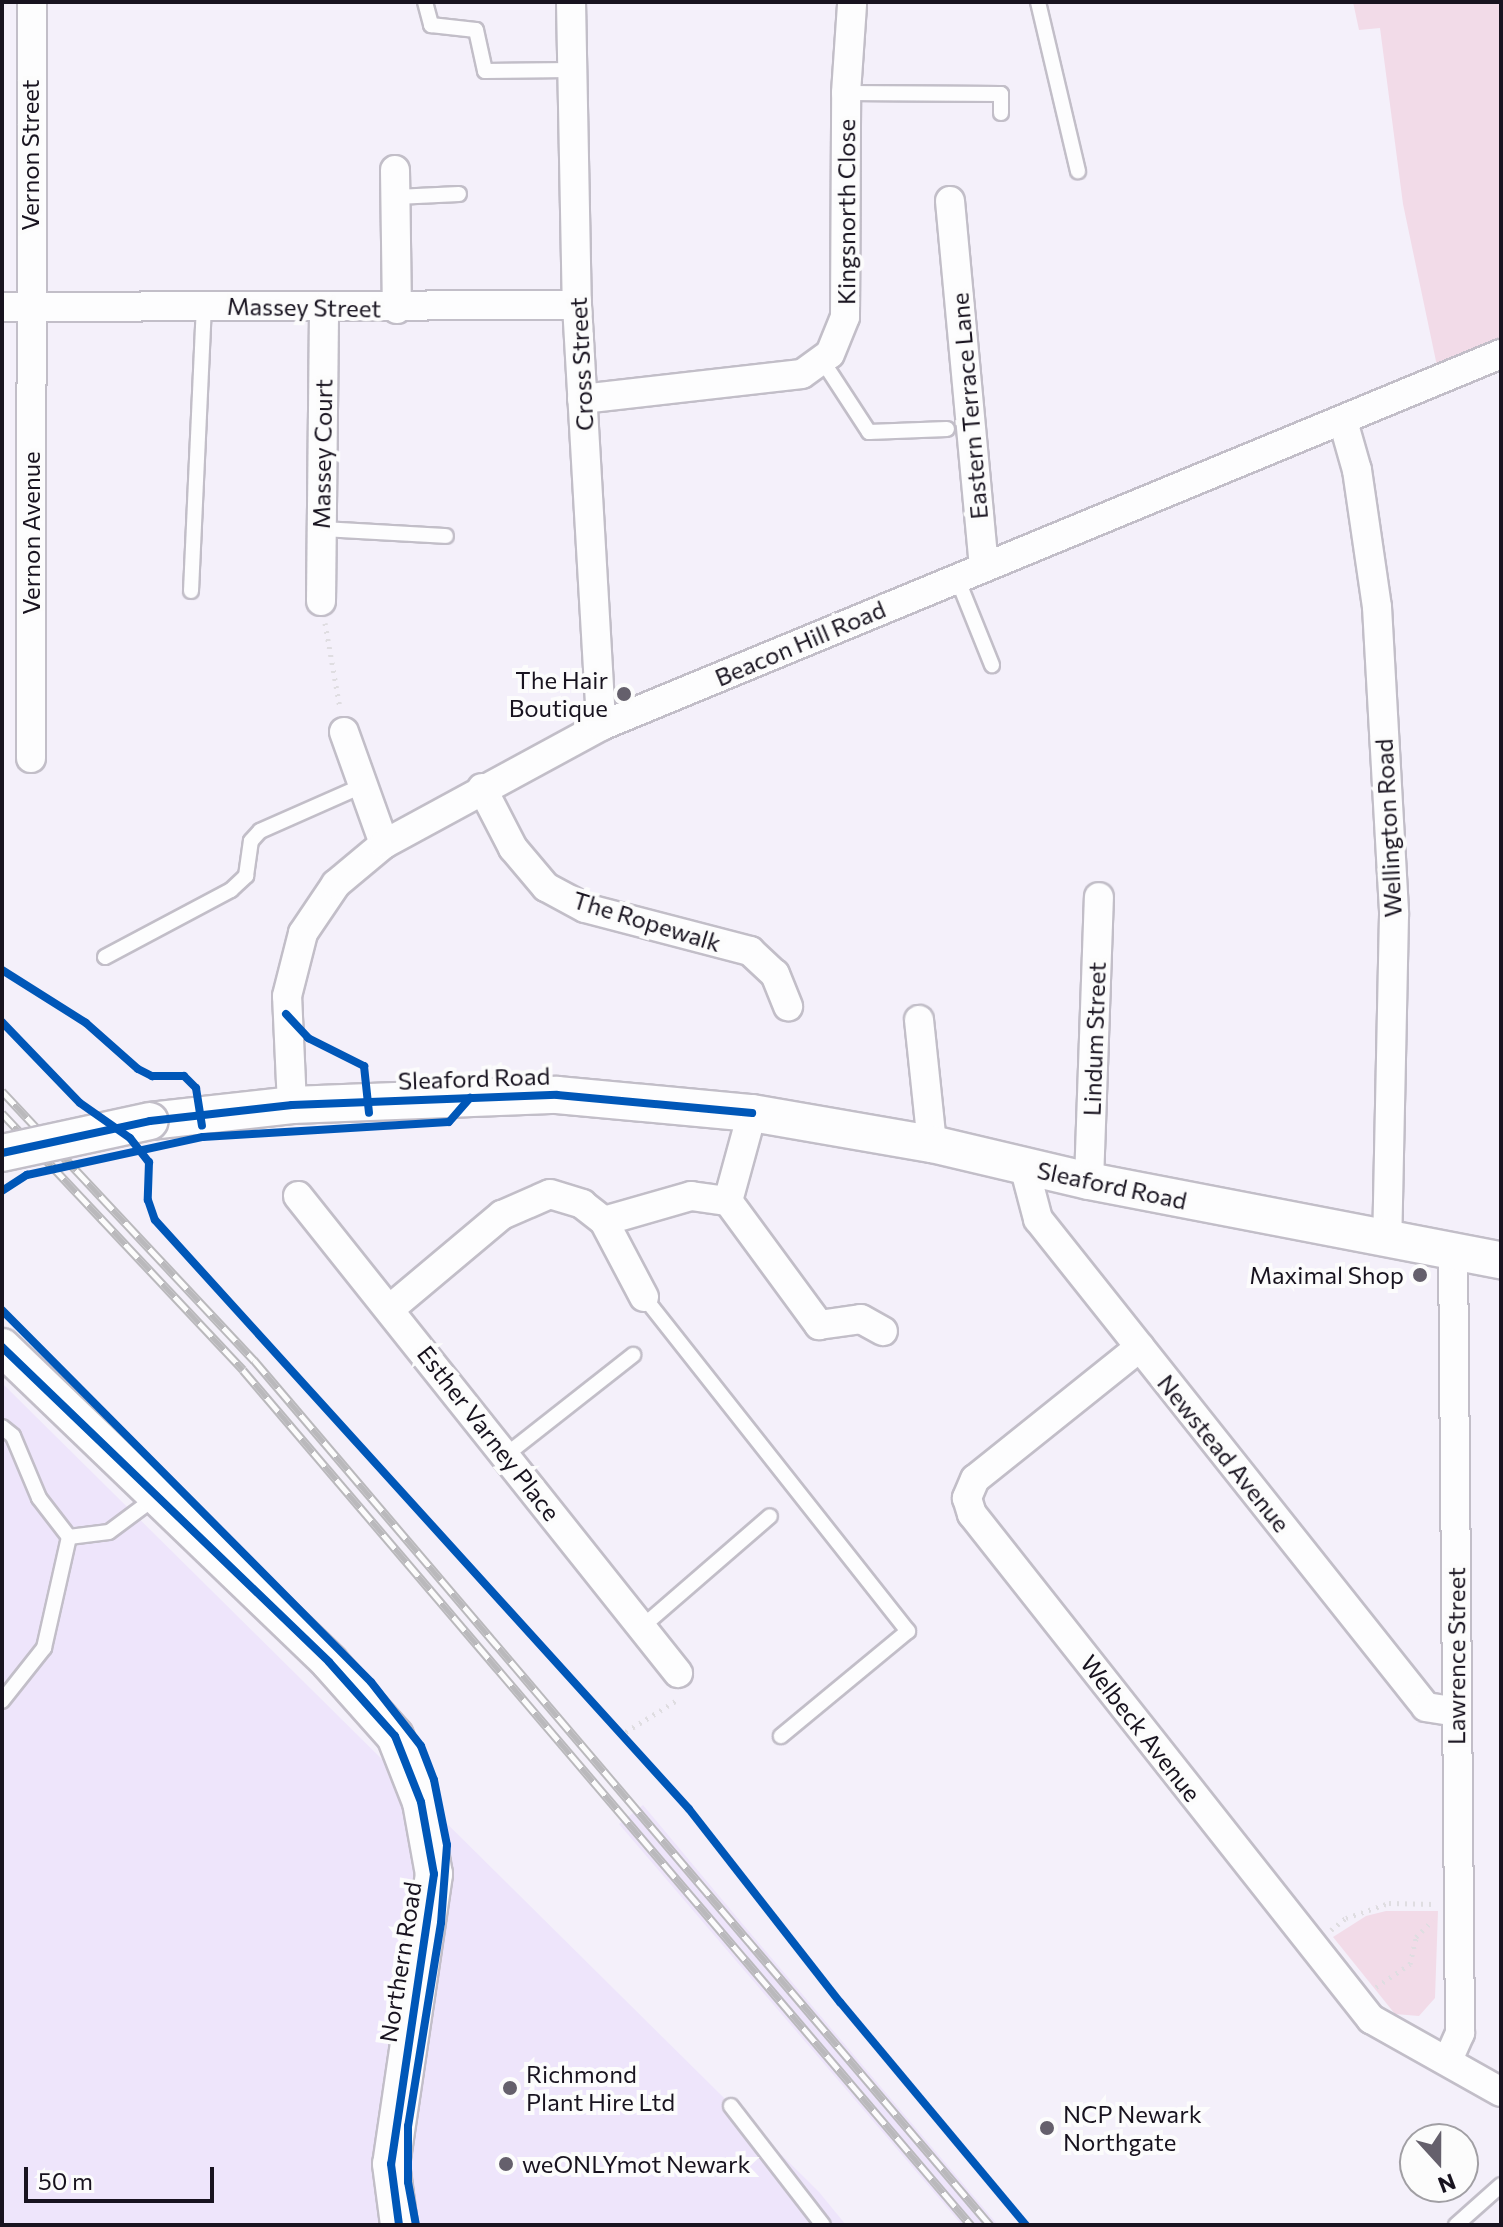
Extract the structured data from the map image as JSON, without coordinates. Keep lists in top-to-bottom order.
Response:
{
  "streets": {
    "street": [
      "Vernon Street",
      "Kingsnorth Close",
      "Massey Street",
      "Cross Street",
      "Eastern Terrace Lane",
      "Massey Court",
      "Vernon Avenue",
      "Beacon Hill Road",
      "Wellington Road",
      "The Ropewalk",
      "Lindum Street",
      "Sleaford Road",
      "Esther Varney Place",
      "Newstead Avenue",
      "Lawrence Street",
      "Welbeck Avenue",
      "Northern Road"
    ]
  },
  "crossings": [
    ["Vernon Street", "Massey Street"],
    ["Vernon Street", "Vernon Avenue"],
    ["Massey Street", "Cross Street"],
    ["Massey Street", "Massey Court"],
    ["Massey Street", "Vernon Avenue"],
    ["Cross Street", "Beacon Hill Road"],
    ["Eastern Terrace Lane", "Beacon Hill Road"],
    ["Beacon Hill Road", "Wellington Road"],
    ["Beacon Hill Road", "The Ropewalk"],
    ["Beacon Hill Road", "Sleaford Road"],
    ["Wellington Road", "Sleaford Road"],
    ["Lindum Street", "Sleaford Road"],
    ["Sleaford Road", "Newstead Avenue"],
    ["Sleaford Road", "Lawrence Street"],
    ["Newstead Avenue", "Lawrence Street"],
    ["Newstead Avenue", "Welbeck Avenue"],
    ["Lawrence Street", "Welbeck Avenue"]
  ],
  "places": [
    "The Hair Boutique",
    "Maximal Shop",
    "Richmond Plant Hire Ltd",
    "NCP Newark Northgate",
    "weONLYmot Newark"
  ],
  "scale_bar": "50 m",
  "north": "bottom"
}
